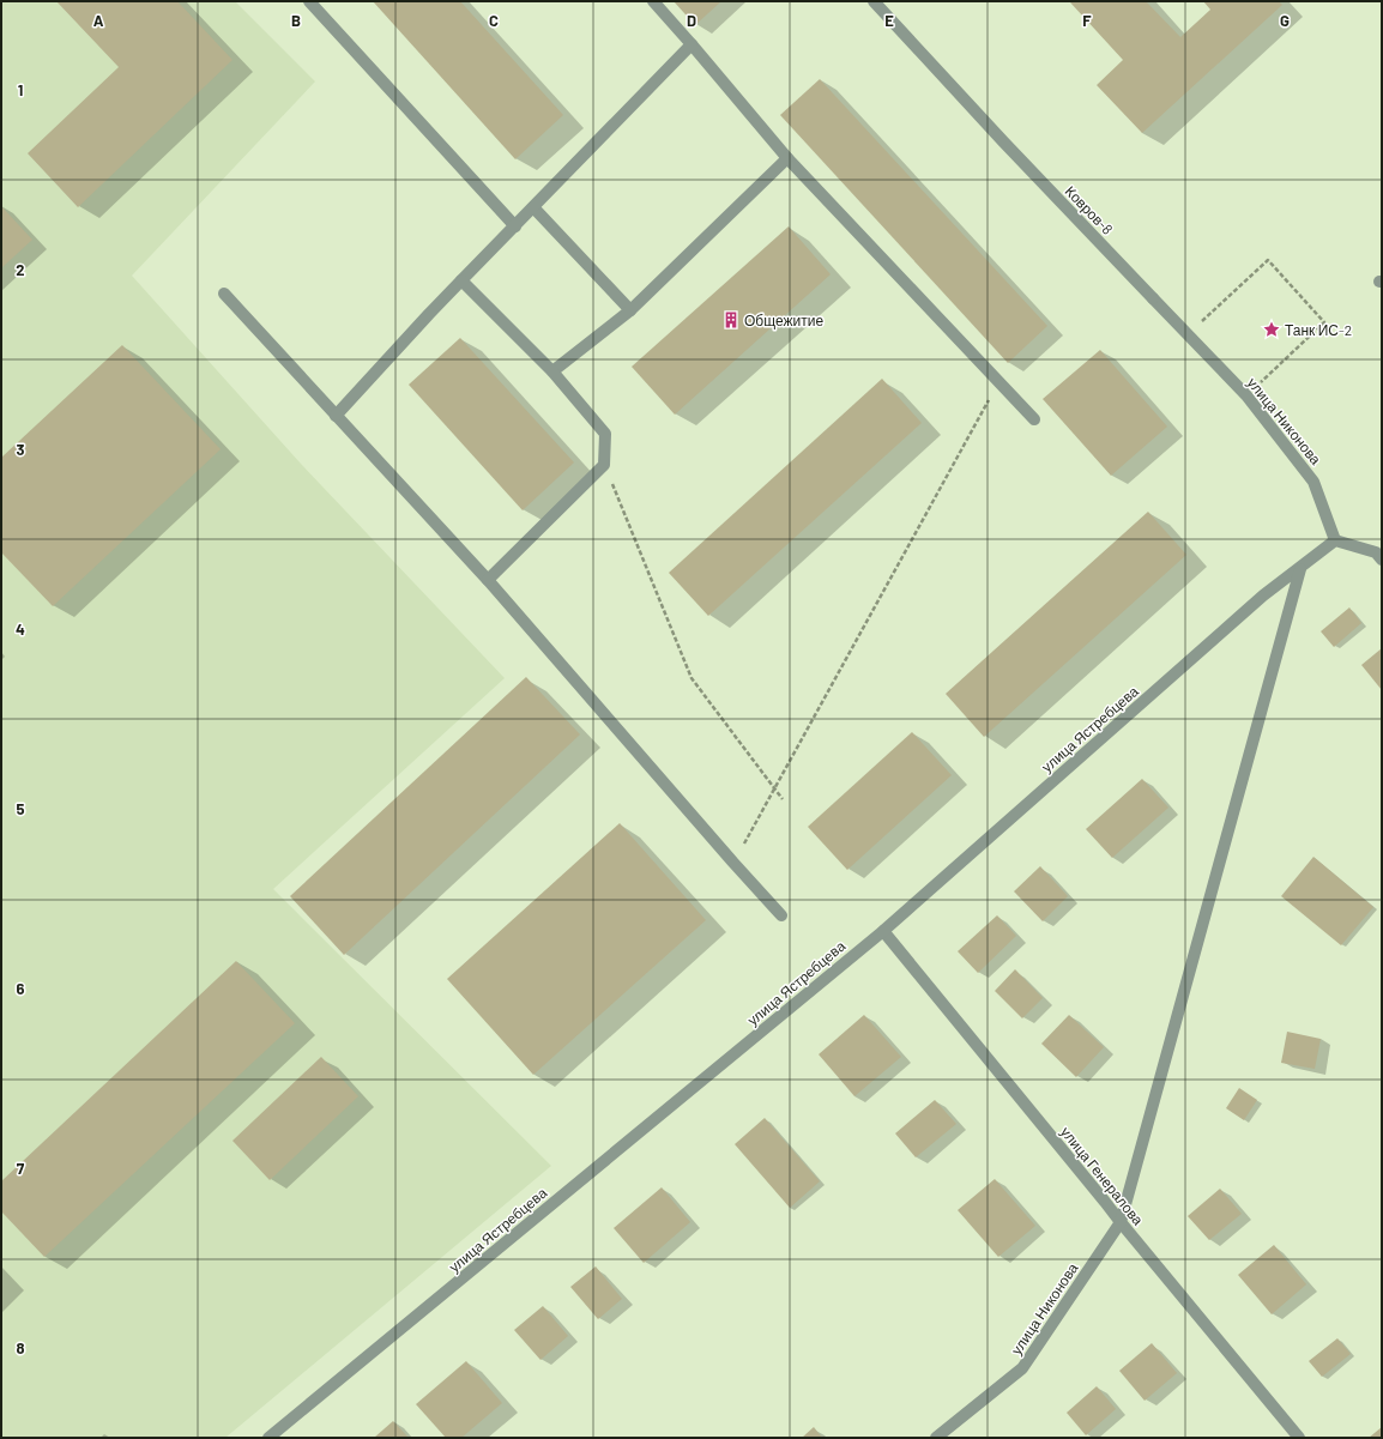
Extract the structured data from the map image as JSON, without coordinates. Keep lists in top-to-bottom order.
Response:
{
  "streets": {
    "street": [
      "Ковров-8",
      "улица Никонова",
      "улица Ястребцева",
      "улица Генералова"
    ]
  },
  "crossings": [
    ["Ковров-8", "улица Никонова"],
    ["улица Никонова", "улица Ястребцева"],
    ["улица Никонова", "улица Генералова"],
    ["улица Ястребцева", "улица Генералова"]
  ],
  "places": {
    "building": ["Общежитие"],
    "place": ["Танк ИС-2"]
  },
  "grid": {
    "columns": [
      "A",
      "B",
      "C",
      "D",
      "E",
      "F",
      "G"
    ],
    "rows": [
      "1",
      "2",
      "3",
      "4",
      "5",
      "6",
      "7",
      "8"
    ]
  }
}
